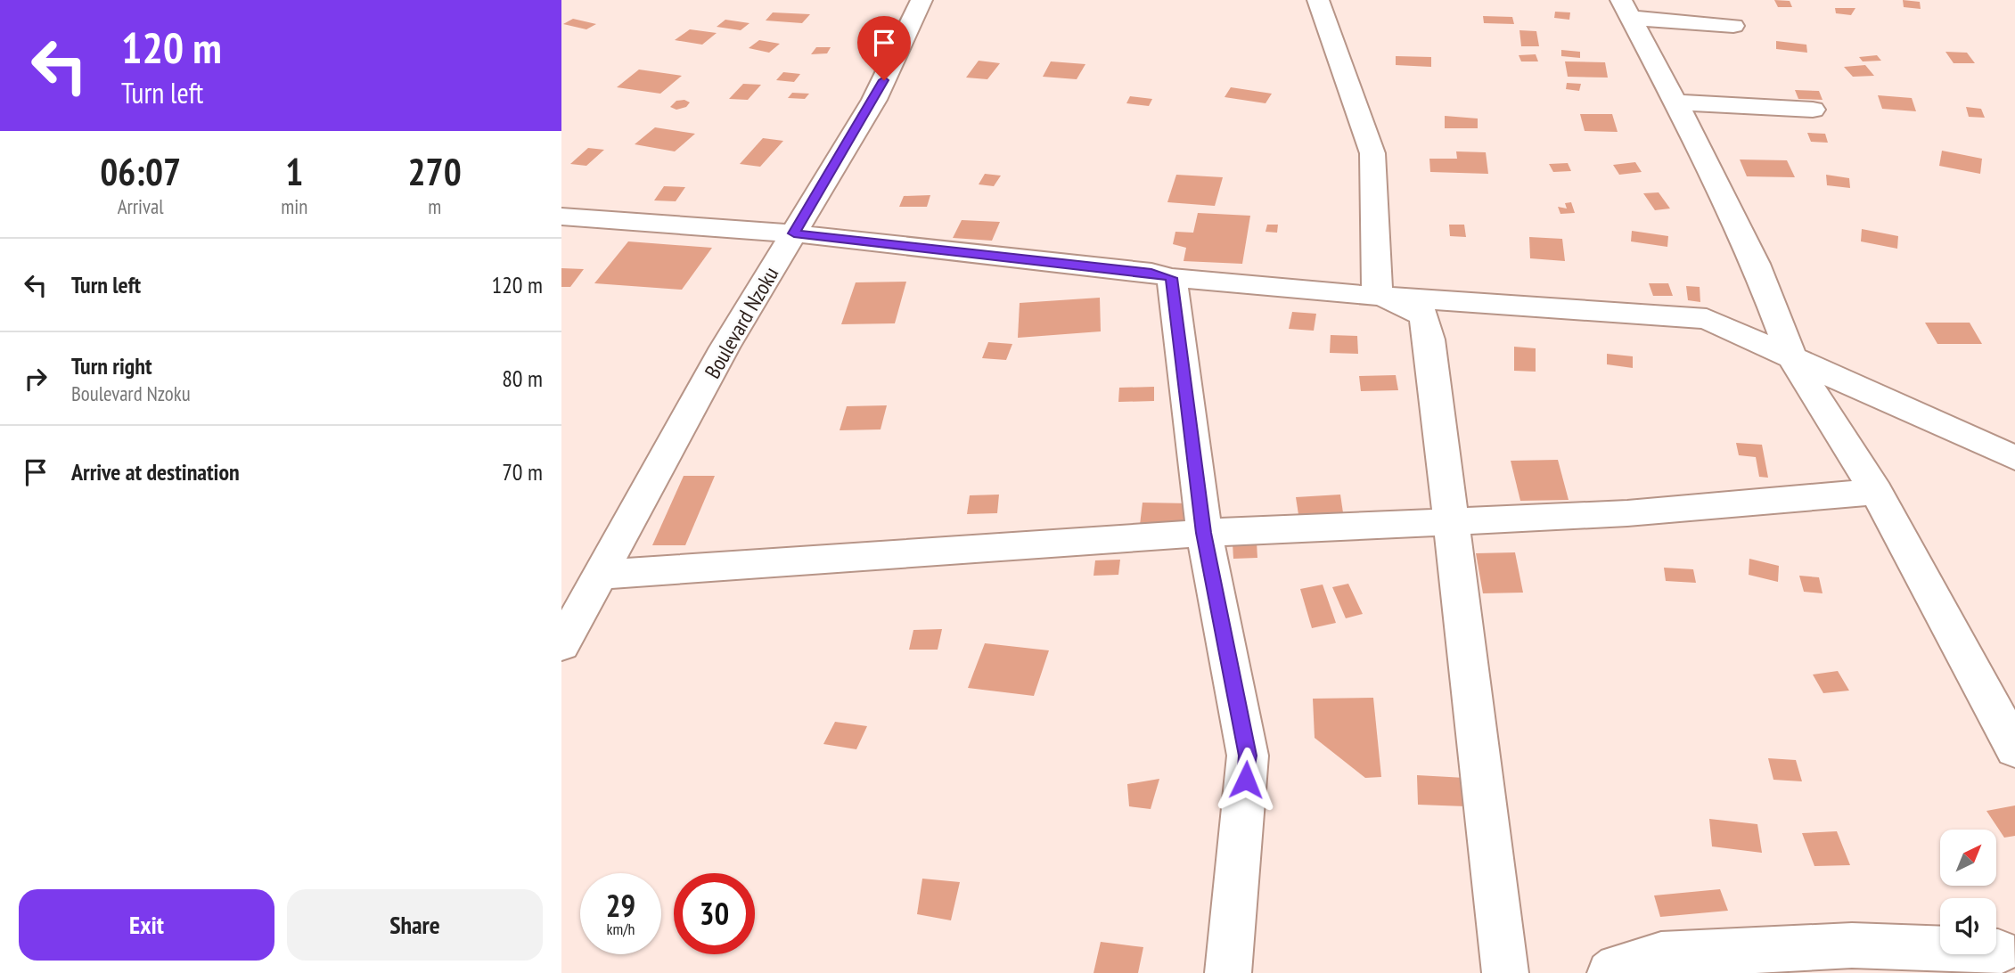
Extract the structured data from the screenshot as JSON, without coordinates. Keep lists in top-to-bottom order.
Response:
{
  "streets": {
    "street": ["Boulevard Nzoku"]
  },
  "north": "top right",
  "page": {
    "turn": ["120 m", "Turn left"],
    "eta": [
      "06:07",
      "Arrival",
      "1",
      "min",
      "270",
      "m"
    ],
    "list": [
      {
        "name": "Turn left",
        "value": "120 m"
      },
      {
        "name": "Turn right",
        "note": "Boulevard Nzoku",
        "value": "80 m"
      },
      {
        "name": "Arrive at destination",
        "value": "70 m"
      }
    ],
    "speed": "29 km/h",
    "limit": "30",
    "buttons": ["Exit", "Share"]
  }
}
